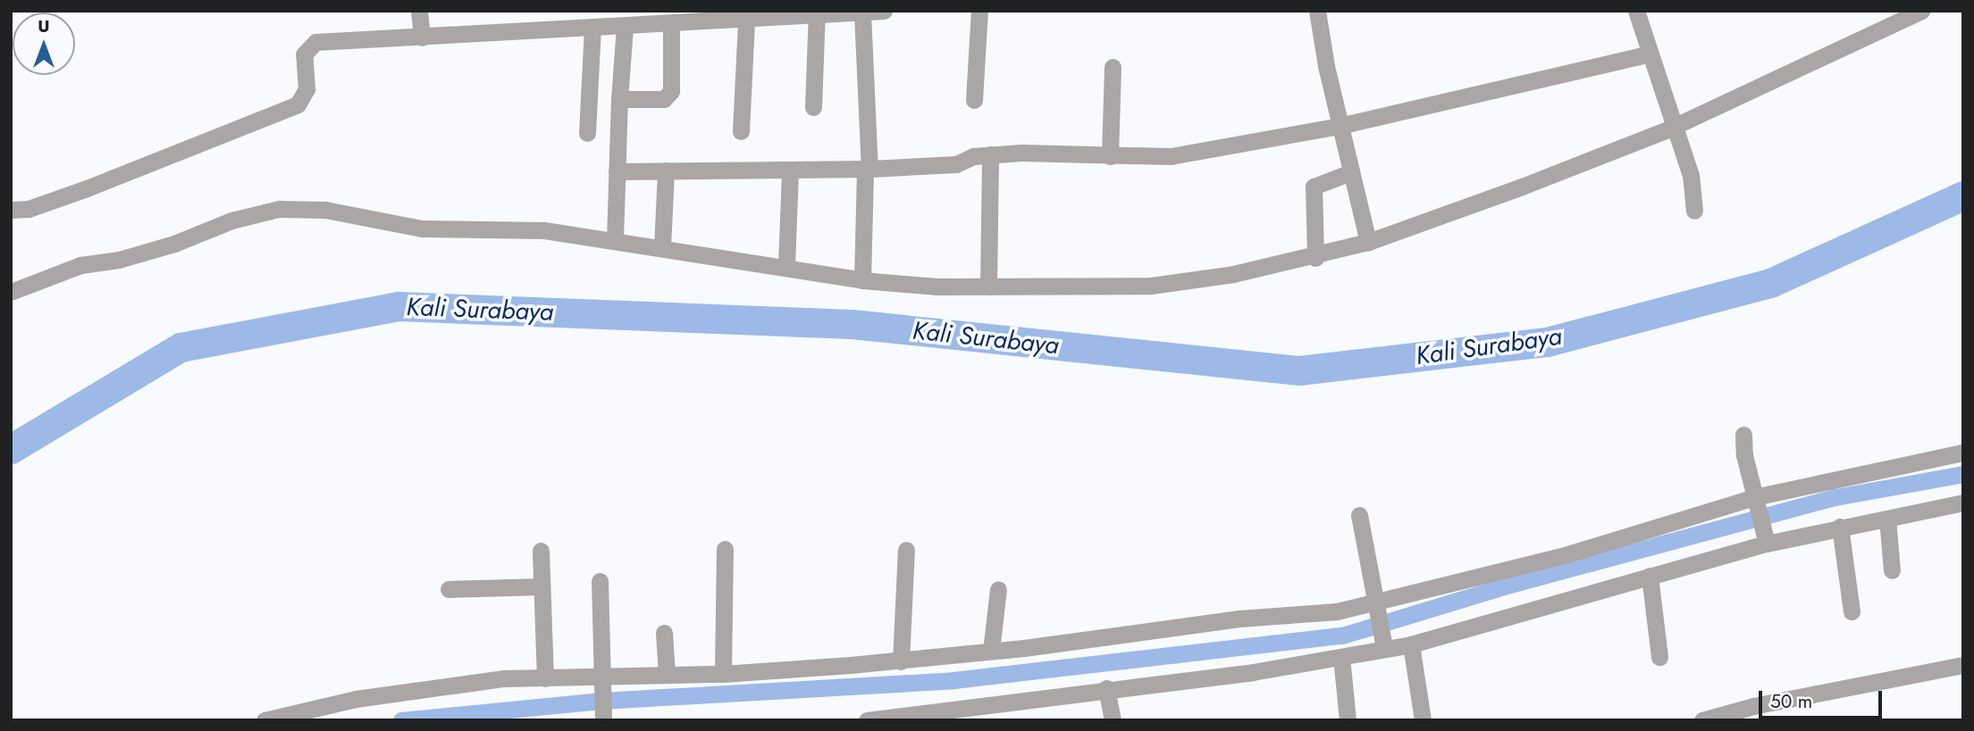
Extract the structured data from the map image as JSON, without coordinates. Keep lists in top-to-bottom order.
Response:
{
  "water": ["Kali Surabaya"],
  "scale_bar": "50 m",
  "north": "top"
}
